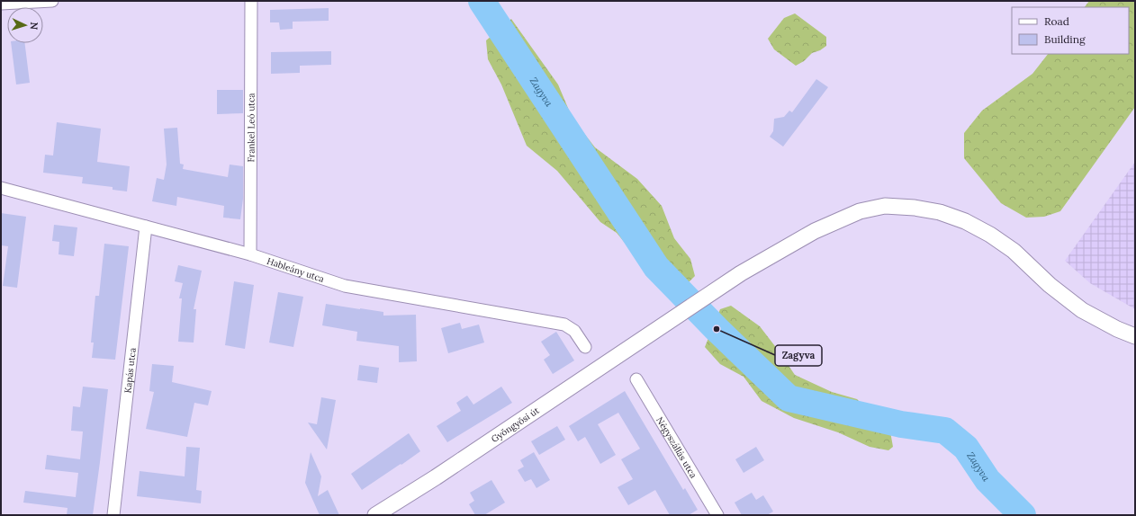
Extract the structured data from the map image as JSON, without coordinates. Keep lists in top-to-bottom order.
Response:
{
  "streets": {
    "street": [
      "Frankel Leó utca",
      "Hableány utca",
      "Kapás utca",
      "Gyöngyösi út",
      "Négyszállás utca"
    ]
  },
  "crossings": [
    ["Frankel Leó utca", "Hableány utca"],
    ["Hableány utca", "Kapás utca"]
  ],
  "water": ["Zagyva"],
  "places": ["Zagyva"],
  "legend": ["Road", "Building"],
  "north": "right"
}
